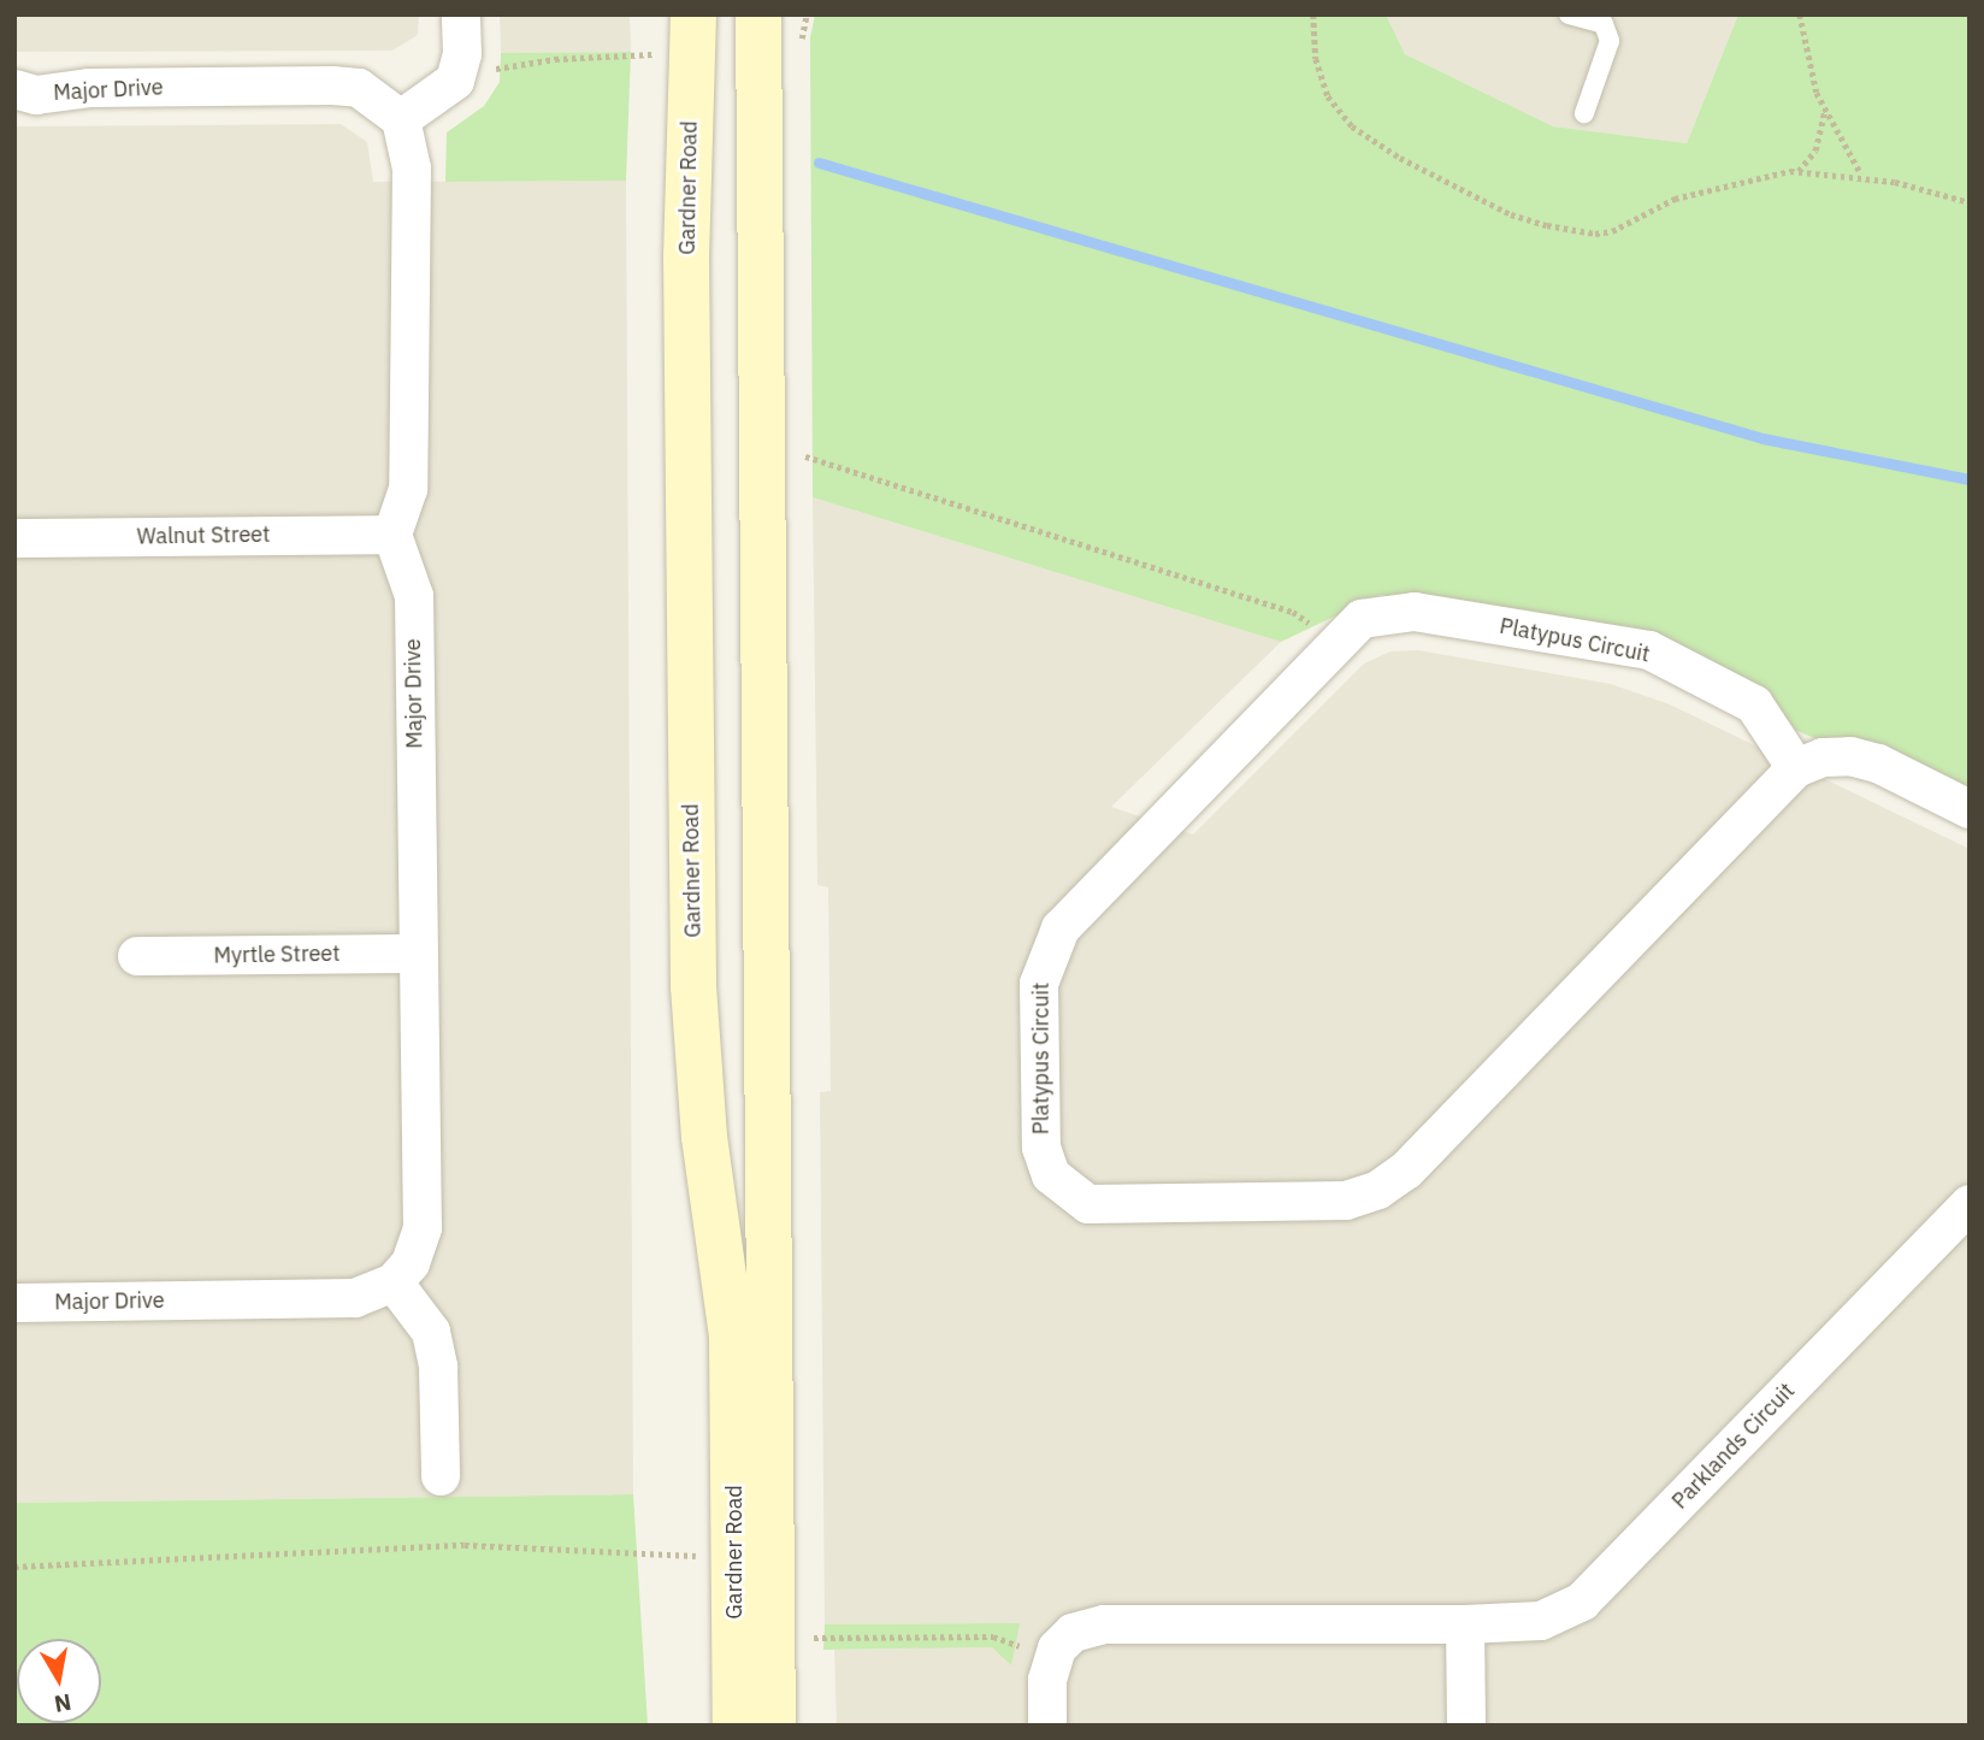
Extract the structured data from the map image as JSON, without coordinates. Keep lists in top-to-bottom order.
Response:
{
  "streets": {
    "street": [
      "Major Drive",
      "Gardner Road",
      "Walnut Street",
      "Platypus Circuit",
      "Myrtle Street",
      "Parklands Circuit"
    ]
  },
  "crossings": [
    ["Major Drive", "Walnut Street"],
    ["Major Drive", "Myrtle Street"]
  ],
  "north": "bottom"
}
